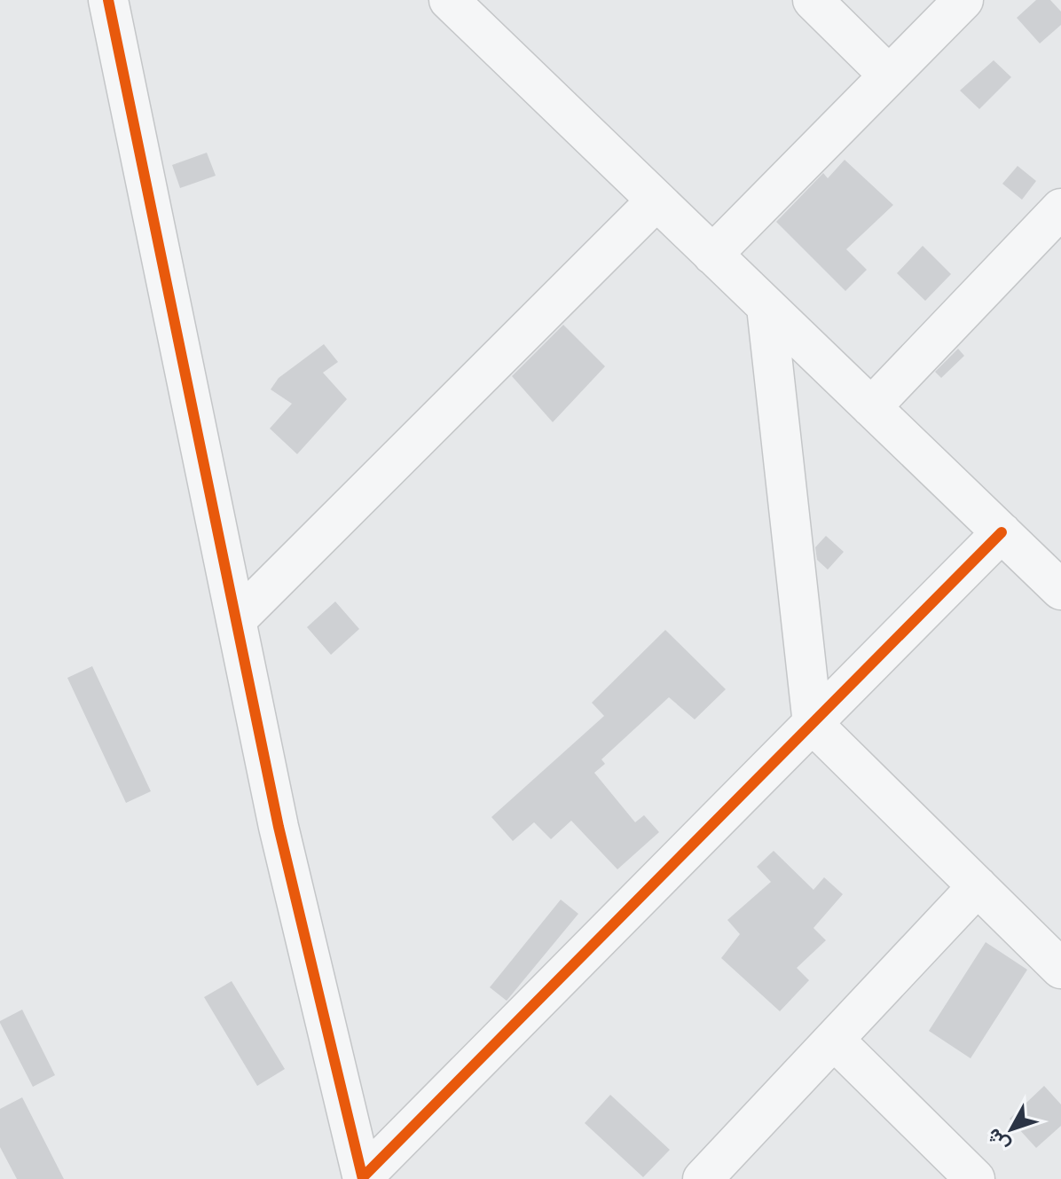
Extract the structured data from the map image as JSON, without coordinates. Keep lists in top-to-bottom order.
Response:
{
  "north": "bottom left"
}
